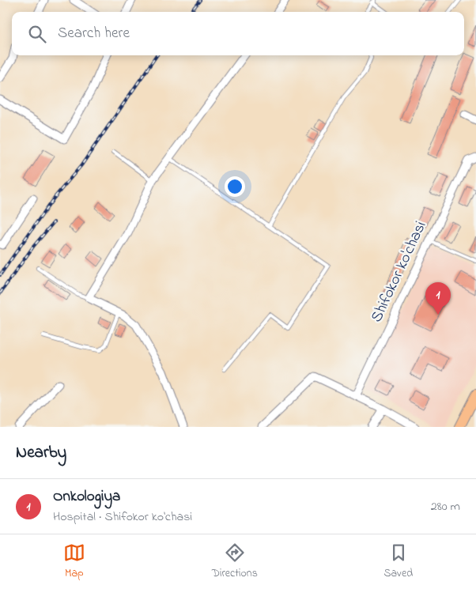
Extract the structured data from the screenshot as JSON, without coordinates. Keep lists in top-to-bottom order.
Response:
{
  "streets": {
    "street": ["Shifokor ko'chasi"]
  },
  "page": {
    "search": "Search here",
    "pins": "1",
    "heading": "Nearby",
    "list": [
      {
        "mark": "1",
        "name": "Onkologiya",
        "note": "Hospital · Shifokor ko'chasi",
        "value": "280 m"
      }
    ],
    "nav": ["Map", "Directions", "Saved"]
  }
}
